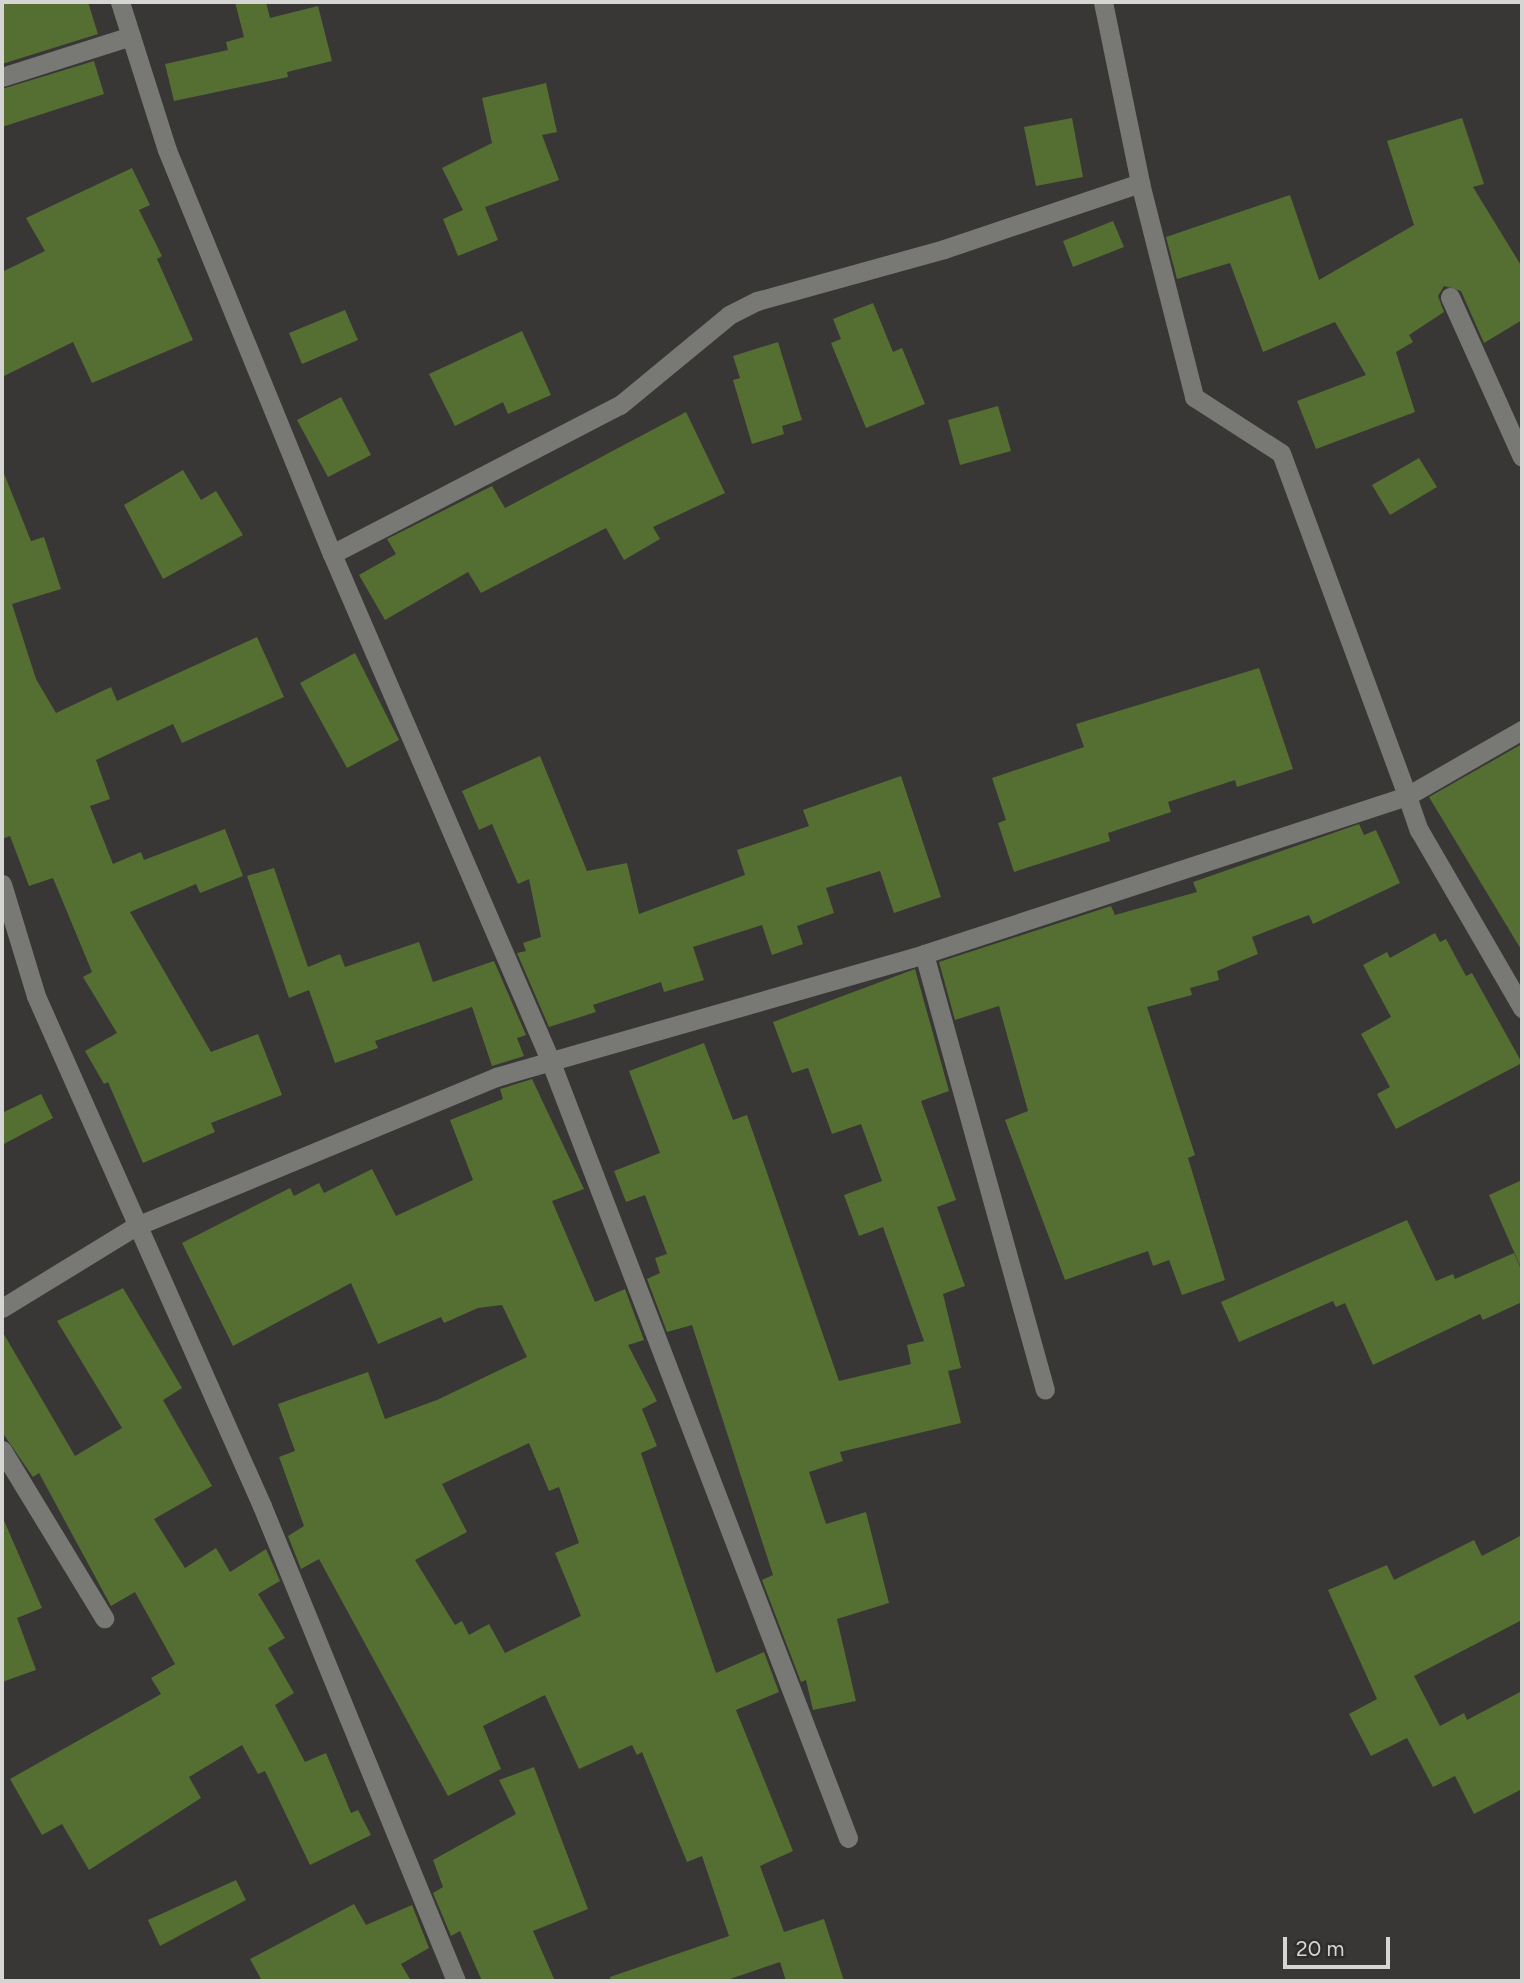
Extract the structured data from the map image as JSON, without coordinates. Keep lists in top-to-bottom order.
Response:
{
  "scale_bar": "20 m"
}
